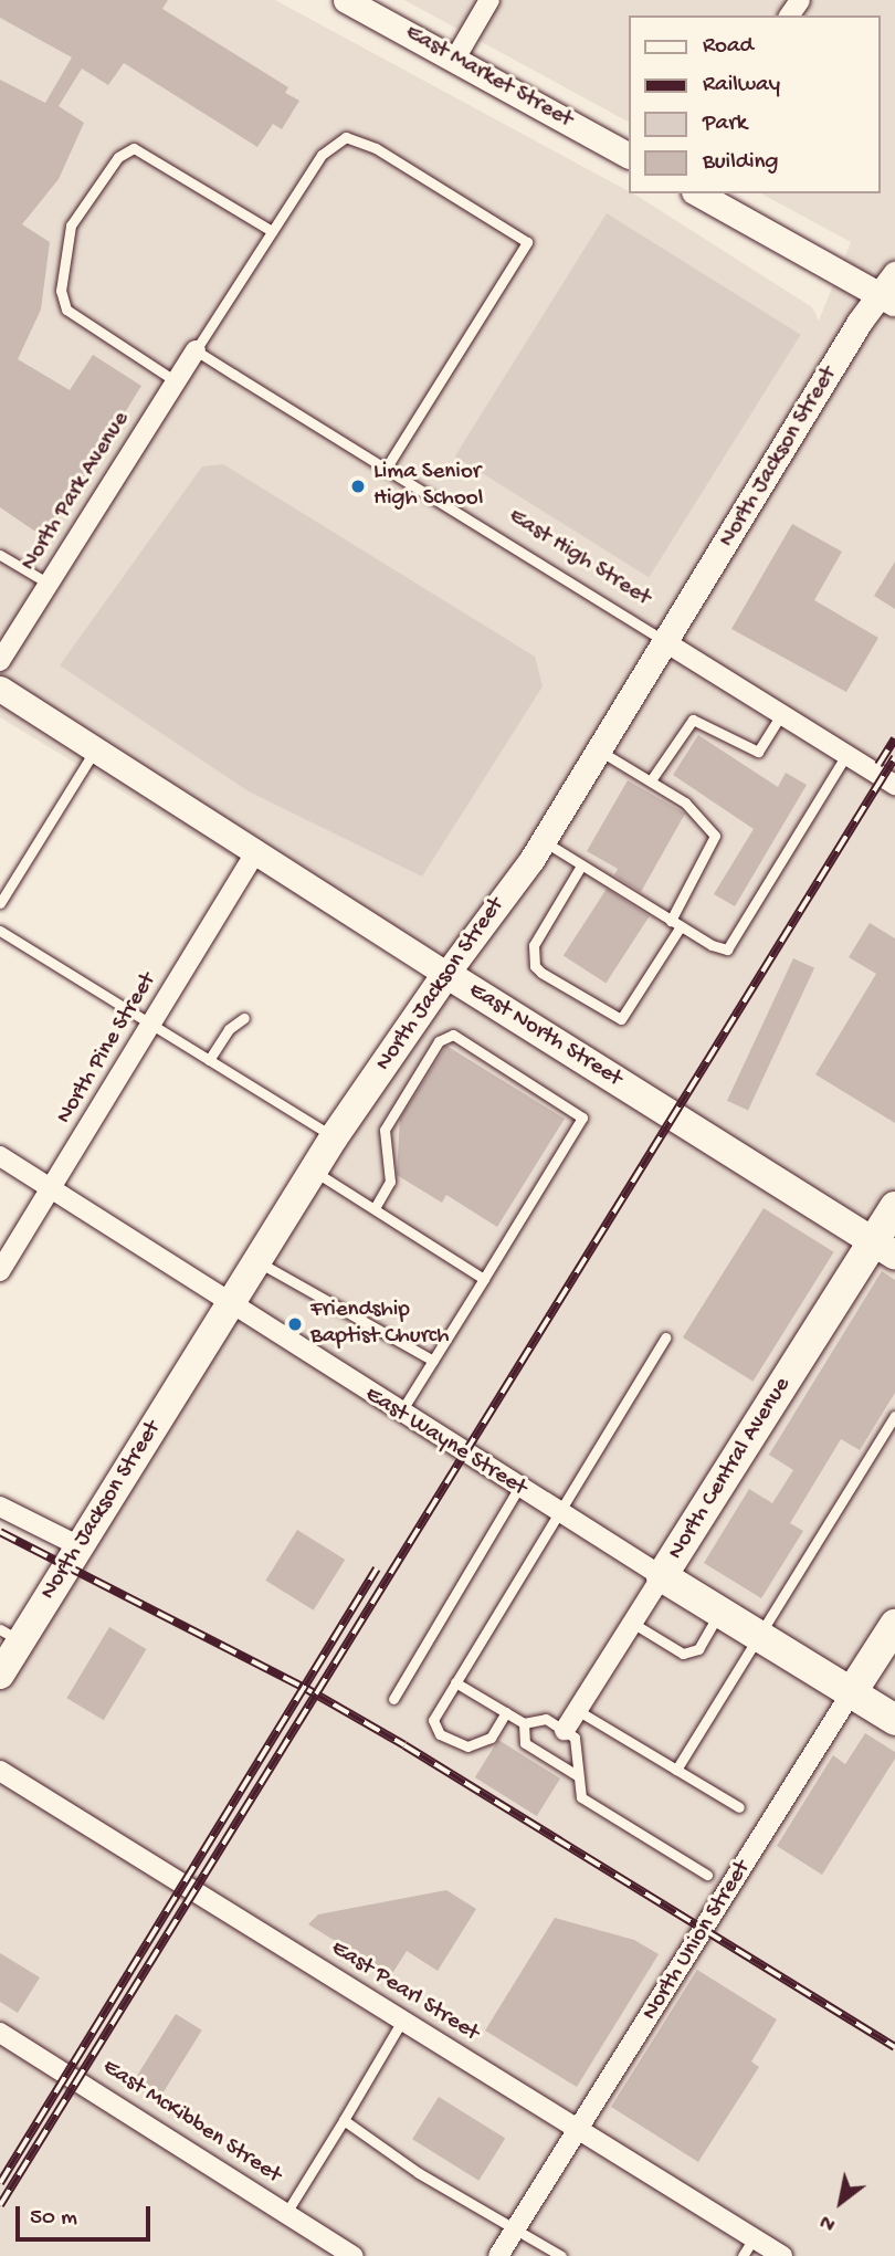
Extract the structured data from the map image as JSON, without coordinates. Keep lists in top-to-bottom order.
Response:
{
  "streets": {
    "main road": [
      "North Jackson Street",
      "East North Street",
      "East Wayne Street",
      "North Central Avenue",
      "North Union Street"
    ],
    "street": [
      "East Market Street",
      "North Park Avenue",
      "East High Street",
      "North Pine Street",
      "East Pearl Street",
      "East McKibben Street"
    ]
  },
  "crossings": [
    ["North Jackson Street", "East High Street"],
    ["North Jackson Street", "East North Street"],
    ["North Jackson Street", "East Wayne Street"],
    ["North Park Avenue", "East High Street"],
    ["East North Street", "North Pine Street"],
    ["East North Street", "North Central Avenue"],
    ["North Pine Street", "East Wayne Street"],
    ["East Wayne Street", "North Central Avenue"],
    ["East Wayne Street", "North Union Street"],
    ["North Union Street", "East Pearl Street"]
  ],
  "places": ["Lima Senior High School", "Friendship Baptist Church"],
  "legend": [
    "Road",
    "Railway",
    "Park",
    "Building"
  ],
  "scale_bar": "50 m",
  "north": "bottom left"
}
